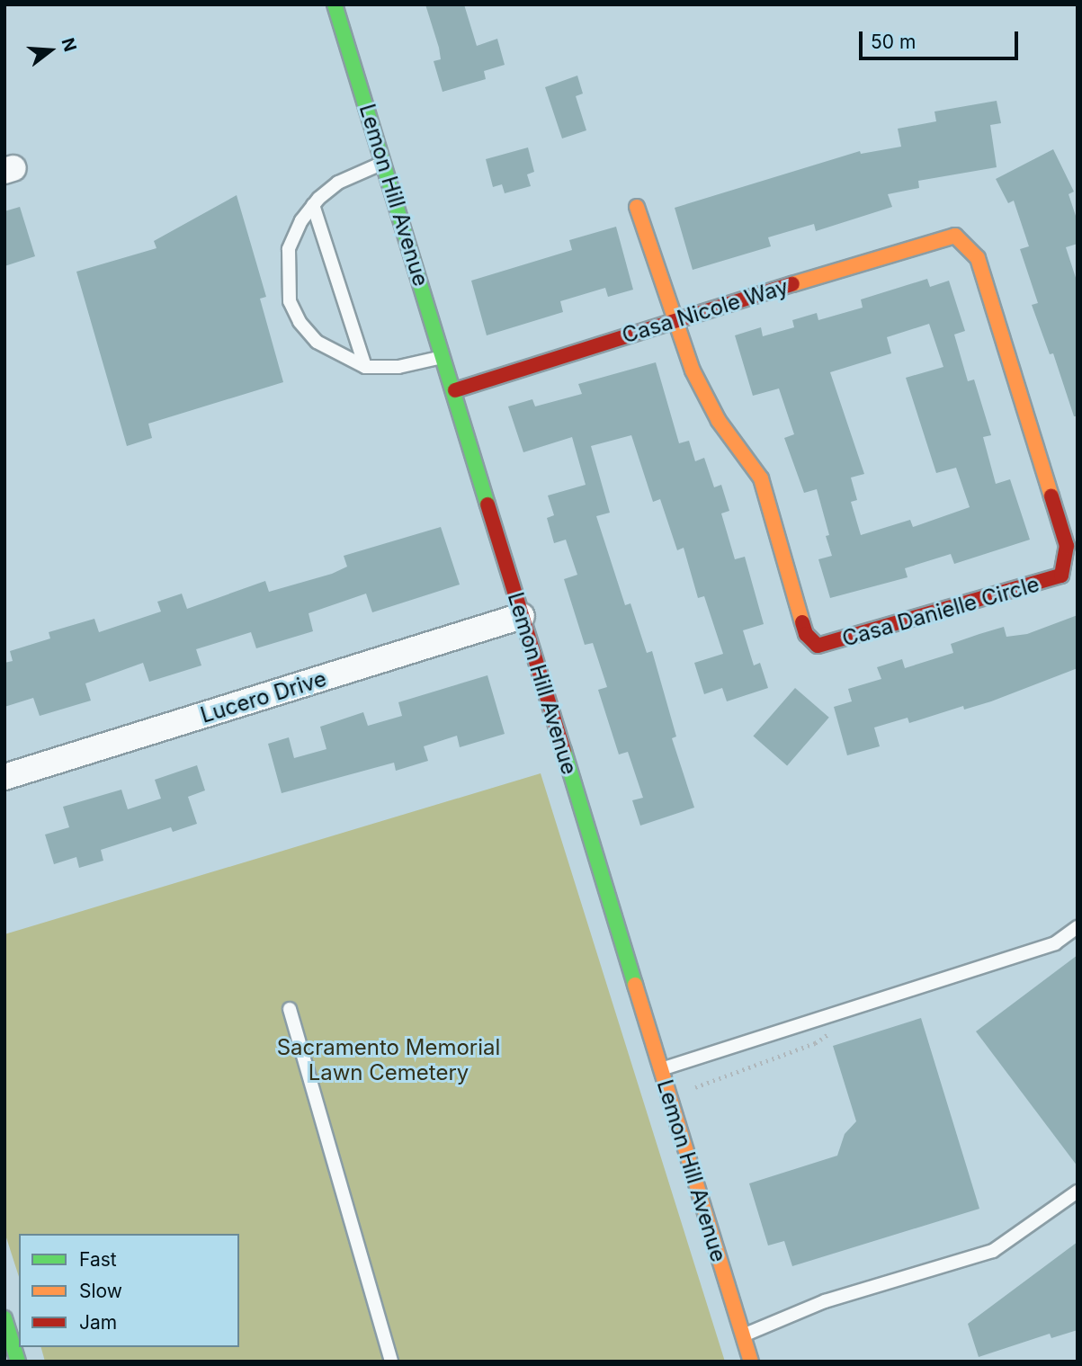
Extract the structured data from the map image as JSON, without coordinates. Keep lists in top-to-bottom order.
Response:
{
  "streets": {
    "street": [
      "Lemon Hill Avenue",
      "Casa Nicole Way",
      "Casa Danielle Circle",
      "Lucero Drive"
    ]
  },
  "crossings": [
    ["Lemon Hill Avenue", "Casa Nicole Way"],
    ["Lemon Hill Avenue", "Lucero Drive"],
    ["Casa Nicole Way", "Casa Danielle Circle"]
  ],
  "parks": ["Sacramento Memorial Lawn Cemetery"],
  "legend": ["Fast", "Slow", "Jam"],
  "scale_bar": "50 m",
  "north": "right"
}
